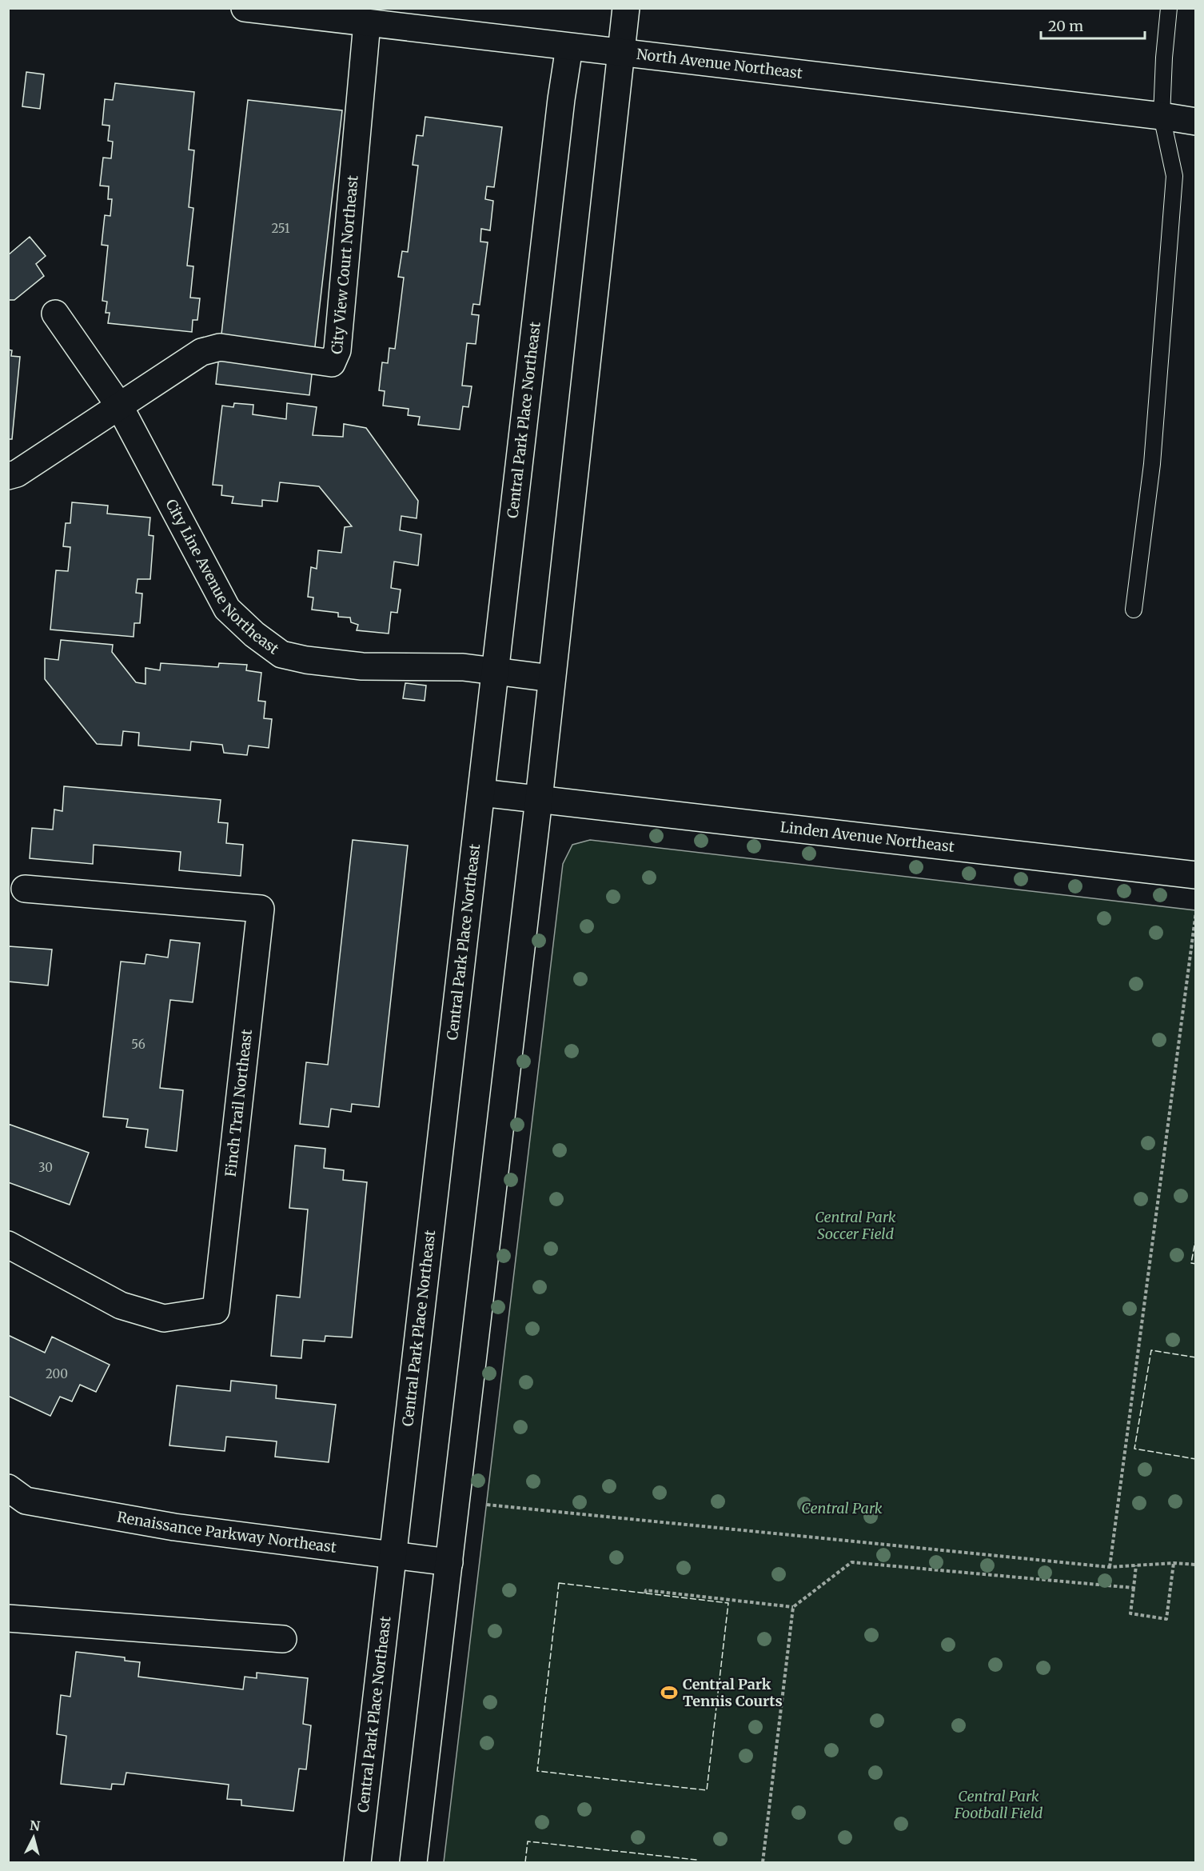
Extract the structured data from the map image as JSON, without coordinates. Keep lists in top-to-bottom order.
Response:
{
  "streets": {
    "street": [
      "North Avenue Northeast",
      "City View Court Northeast",
      "Central Park Place Northeast",
      "City Line Avenue Northeast",
      "Linden Avenue Northeast",
      "Finch Trail Northeast",
      "Renaissance Parkway Northeast"
    ]
  },
  "crossings": [
    ["North Avenue Northeast", "City View Court Northeast"],
    ["North Avenue Northeast", "Central Park Place Northeast"],
    ["City View Court Northeast", "City Line Avenue Northeast"],
    ["Central Park Place Northeast", "City Line Avenue Northeast"],
    ["Central Park Place Northeast", "Renaissance Parkway Northeast"]
  ],
  "parks": ["Central Park Soccer Field", "Central Park", "Central Park Football Field"],
  "places": {
    "sports": ["Central Park Tennis Courts"]
  },
  "house_numbers": [
    "251",
    "56",
    "30",
    "200"
  ],
  "scale_bar": "20 m",
  "north": "top"
}
